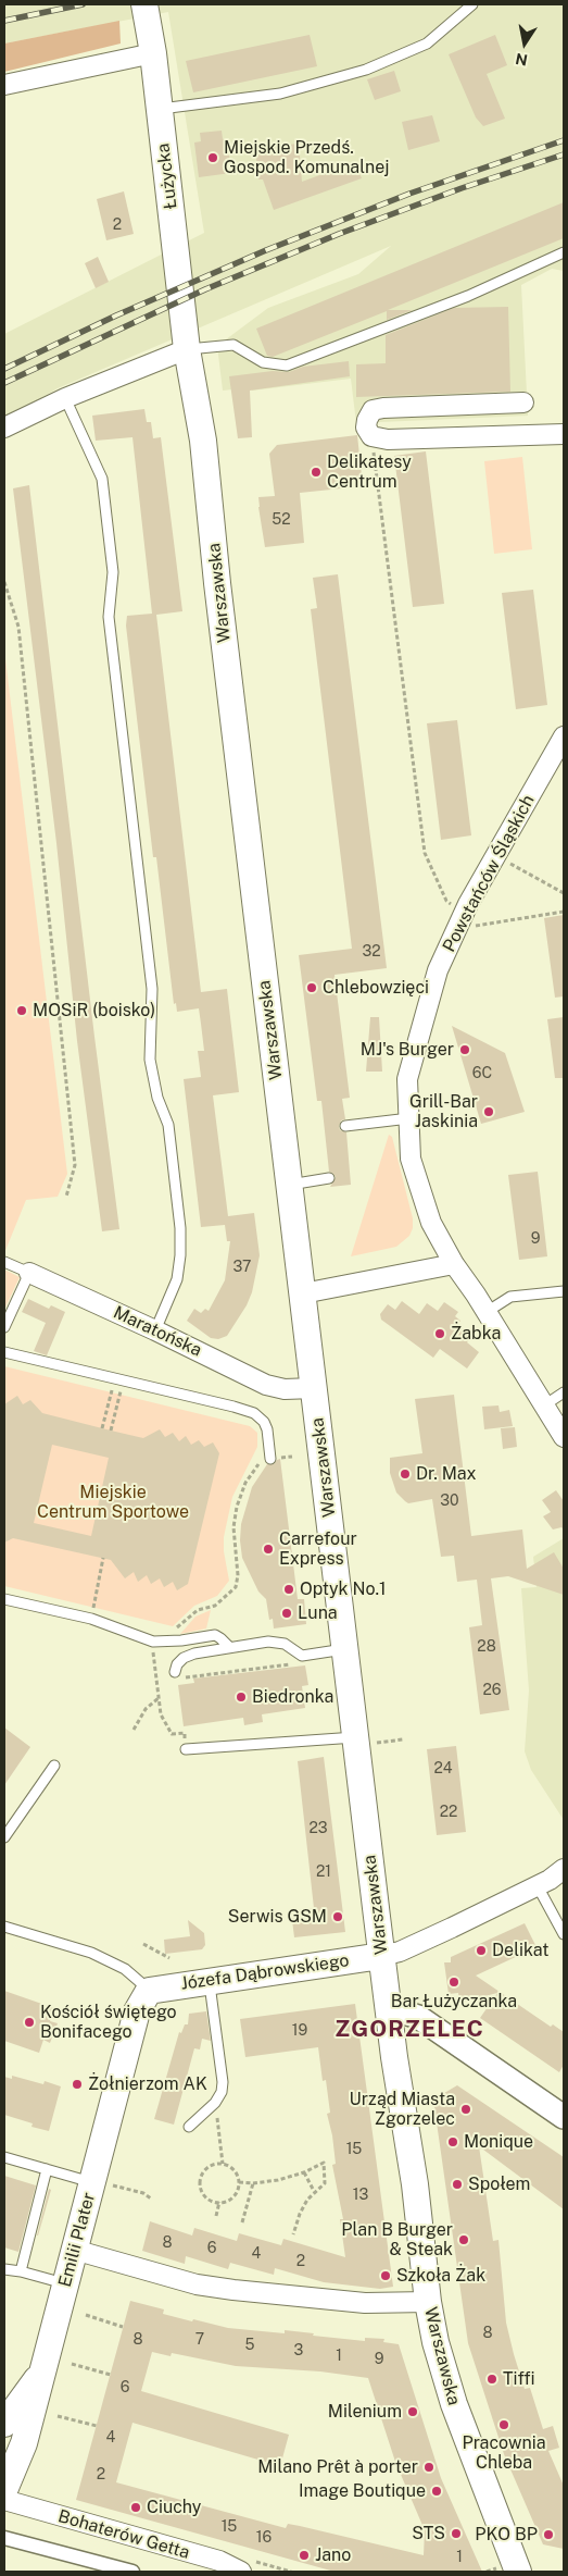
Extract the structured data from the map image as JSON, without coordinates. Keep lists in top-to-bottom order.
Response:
{
  "streets": {
    "main road": [
      "Łużycka",
      "Warszawska",
      "Józefa Dąbrowskiego",
      "Emilii Plater"
    ],
    "street": ["Powstańców Śląskich", "Maratońska", "Bohaterów Getta"]
  },
  "crossings": [
    ["Łużycka", "Warszawska"],
    ["Warszawska", "Maratońska"],
    ["Warszawska", "Józefa Dąbrowskiego"],
    ["Józefa Dąbrowskiego", "Emilii Plater"]
  ],
  "districts": ["ZGORZELEC"],
  "parks": ["Miejskie Centrum Sportowe"],
  "places": [
    "Miejskie Przedś. Gospod. Komunalnej",
    "Delikatesy Centrum",
    "Chlebowzięci",
    "MOSiR (boisko)",
    "MJ's Burger",
    "Grill-Bar Jaskinia",
    "Żabka",
    "Dr. Max",
    "Carrefour Express",
    "Optyk No.1",
    "Luna",
    "Biedronka",
    "Serwis GSM",
    "Delikat",
    "Bar Łużyczanka",
    "Kościół świętego Bonifacego",
    "Żołnierzom AK",
    "Urząd Miasta Zgorzelec",
    "Monique",
    "Społem",
    "Plan B Burger & Steak",
    "Szkoła Żak",
    "Tiffi",
    "Milenium",
    "Pracownia Chleba",
    "Milano Prêt à porter",
    "Image Boutique",
    "Ciuchy",
    "STS",
    "PKO BP",
    "Jano"
  ],
  "house_numbers": [
    "2",
    "52",
    "32",
    "6C",
    "9",
    "37",
    "30",
    "28",
    "26",
    "24",
    "22",
    "23",
    "21",
    "19",
    "15",
    "13",
    "8",
    "6",
    "4",
    "2",
    "8",
    "8",
    "7",
    "5",
    "3",
    "1",
    "9",
    "6",
    "4",
    "2",
    "15",
    "16",
    "1"
  ],
  "north": "bottom"
}
